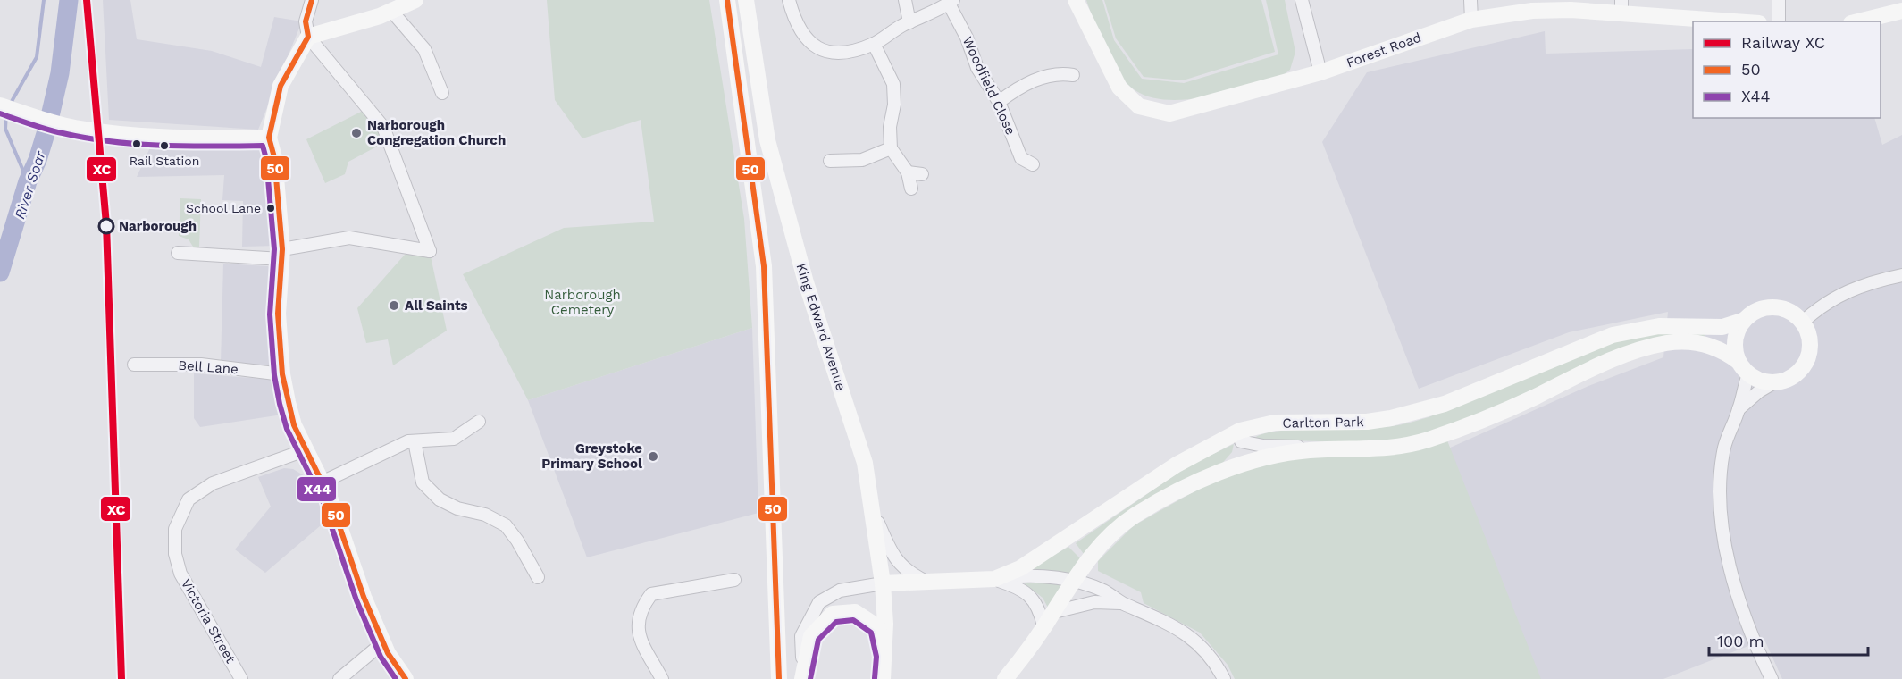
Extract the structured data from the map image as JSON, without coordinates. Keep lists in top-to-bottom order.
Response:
{
  "streets": {
    "street": [
      "Forest Road",
      "Woodfield Close",
      "King Edward Avenue",
      "Bell Lane",
      "Carlton Park",
      "Victoria Street"
    ]
  },
  "crossings": [
    ["King Edward Avenue", "Carlton Park"]
  ],
  "water": ["River Soar"],
  "parks": ["Narborough Cemetery"],
  "places": [
    "Narborough Congregation Church",
    "Rail Station",
    "School Lane",
    "Narborough",
    "All Saints",
    "Greystoke Primary School"
  ],
  "lines": ["rail line XC", "transit line 50", "transit line X44"],
  "legend": ["Railway XC", "50", "X44"],
  "scale_bar": "100 m"
}
